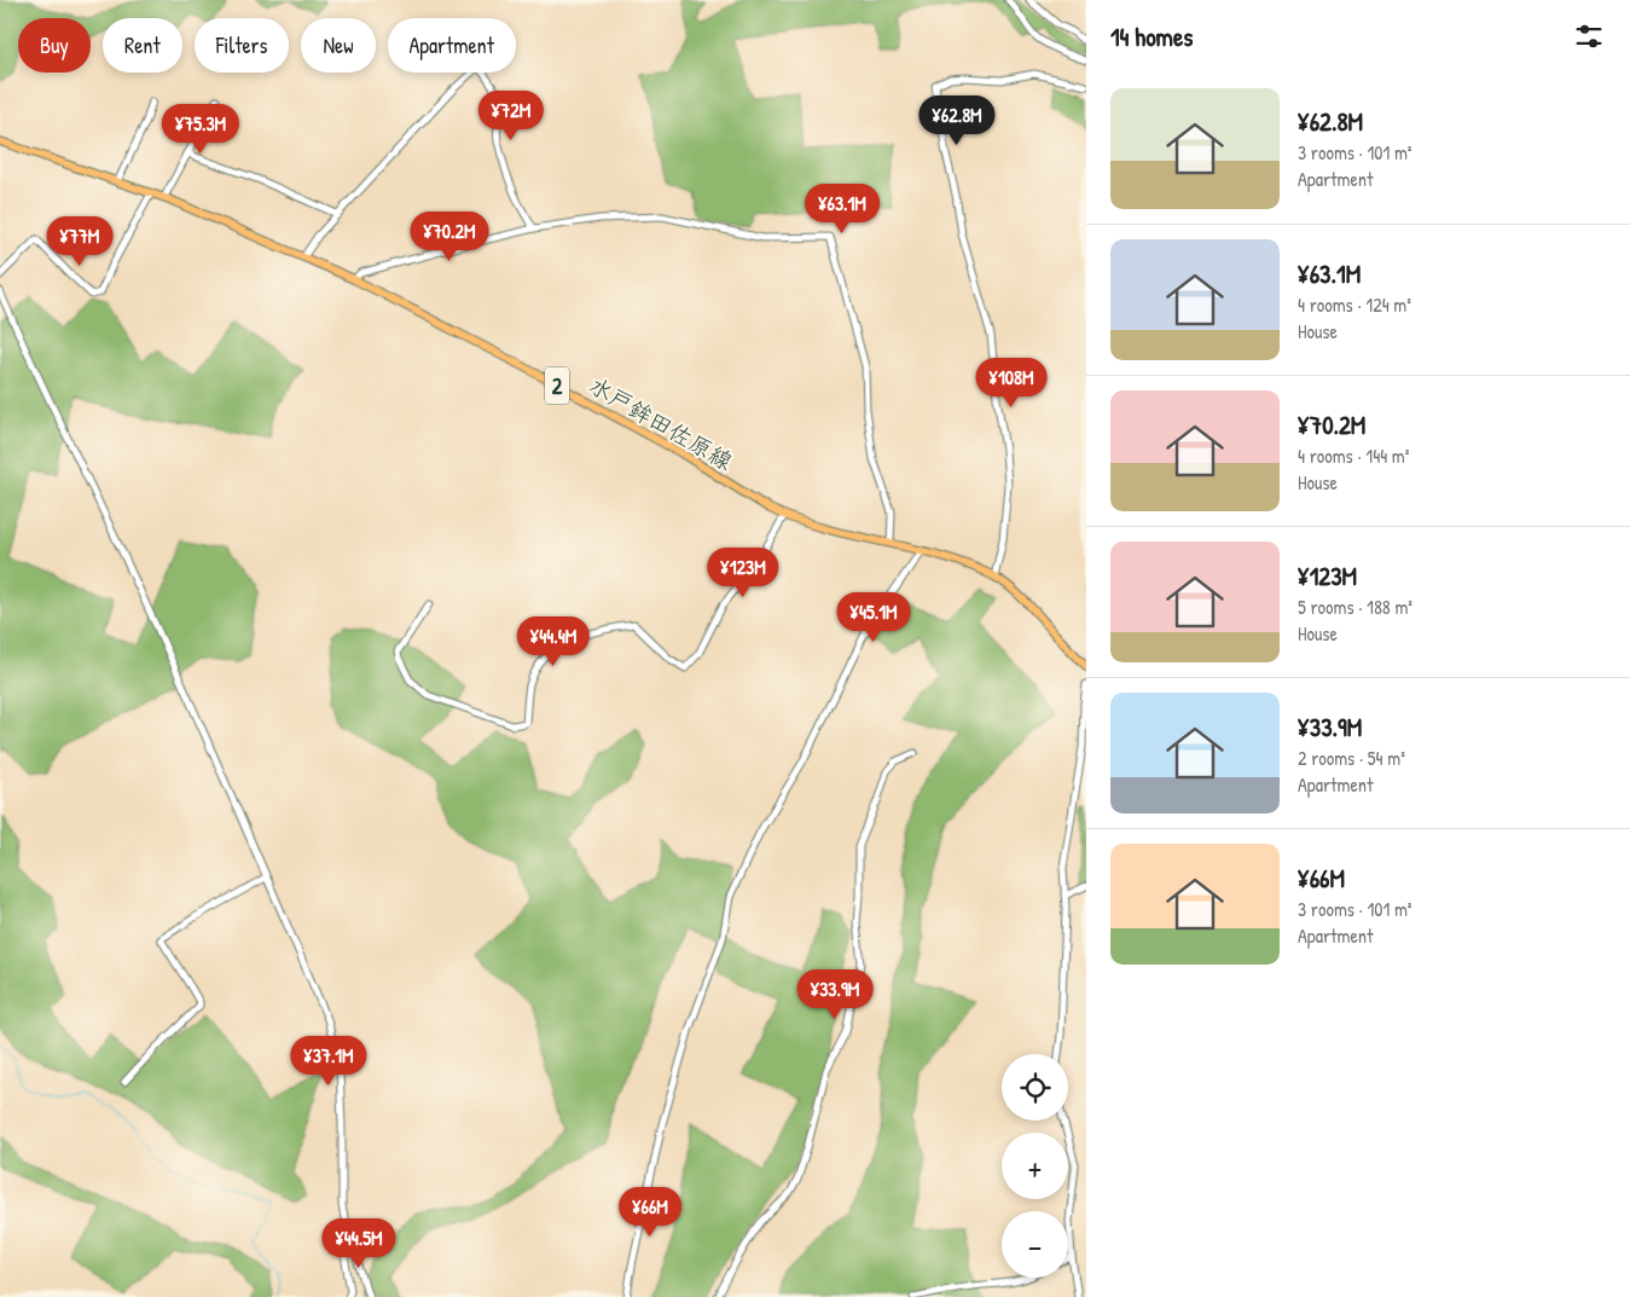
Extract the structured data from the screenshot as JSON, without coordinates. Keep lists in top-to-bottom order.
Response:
{
  "streets": {
    "main road": ["2", "水戸鉾田佐原線"]
  },
  "page": {
    "heading": "14 homes",
    "chip": [
      "Buy",
      "Rent",
      "Filters",
      "New",
      "Apartment"
    ],
    "list": [
      {
        "name": "¥62.8M",
        "note": "3 rooms · 101 m² · Apartment"
      },
      {
        "name": "¥63.1M",
        "note": "4 rooms · 124 m² · House"
      },
      {
        "name": "¥70.2M",
        "note": "4 rooms · 144 m² · House"
      },
      {
        "name": "¥123M",
        "note": "5 rooms · 188 m² · House"
      },
      {
        "name": "¥33.9M",
        "note": "2 rooms · 54 m² · Apartment"
      },
      {
        "name": "¥66M",
        "note": "3 rooms · 101 m² · Apartment"
      }
    ],
    "price": [
      "¥72M",
      "¥62.8M",
      "¥75.3M",
      "¥63.1M",
      "¥70.2M",
      "¥77M",
      "¥108M",
      "¥123M",
      "¥45.1M",
      "¥44.4M",
      "¥33.9M",
      "¥37.1M",
      "¥66M",
      "¥44.5M"
    ],
    "map_buttons": ["+", "−"]
  }
}
